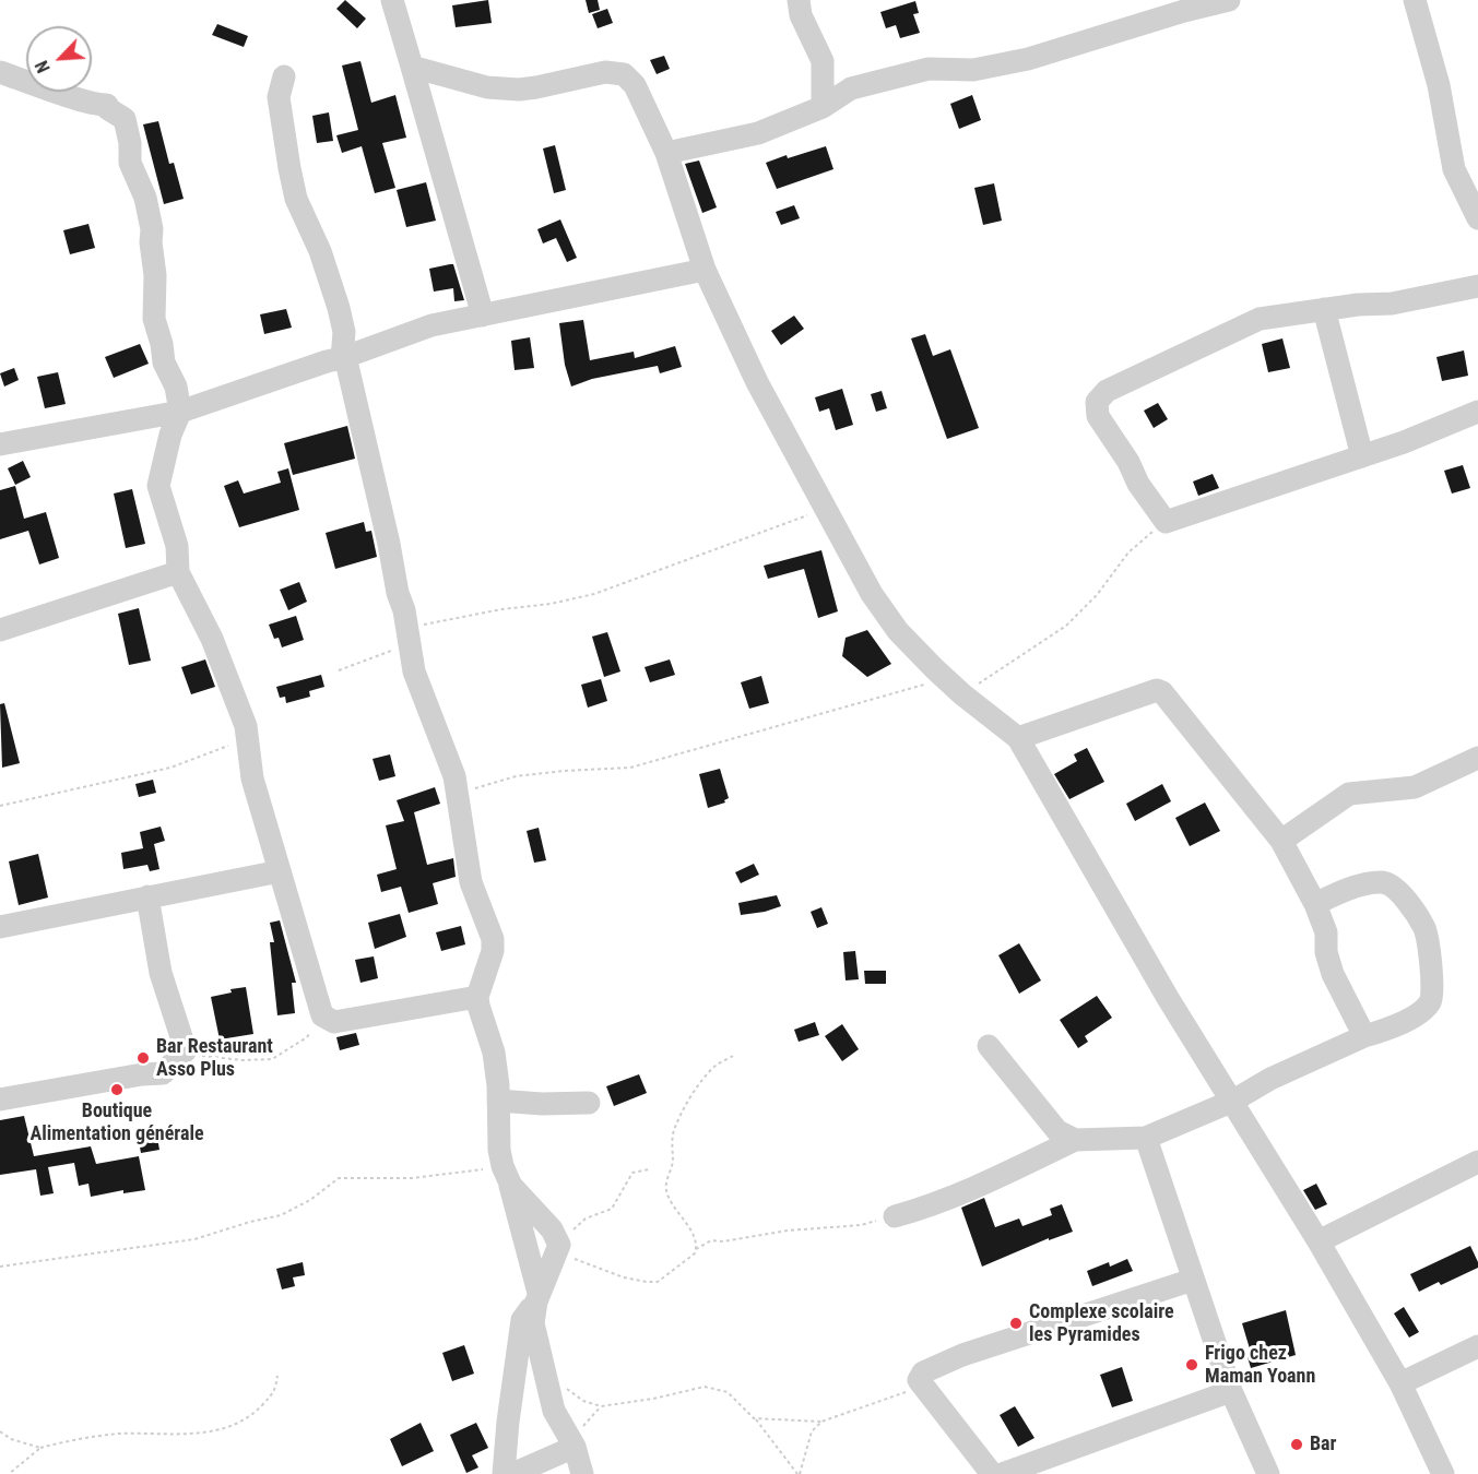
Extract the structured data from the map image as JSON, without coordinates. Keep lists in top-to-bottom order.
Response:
{
  "places": [
    "Bar Restaurant Asso Plus",
    "Boutique Alimentation générale",
    "Complexe scolaire les Pyramides",
    "Frigo chez Maman Yoann",
    "Bar"
  ],
  "north": "bottom left"
}
